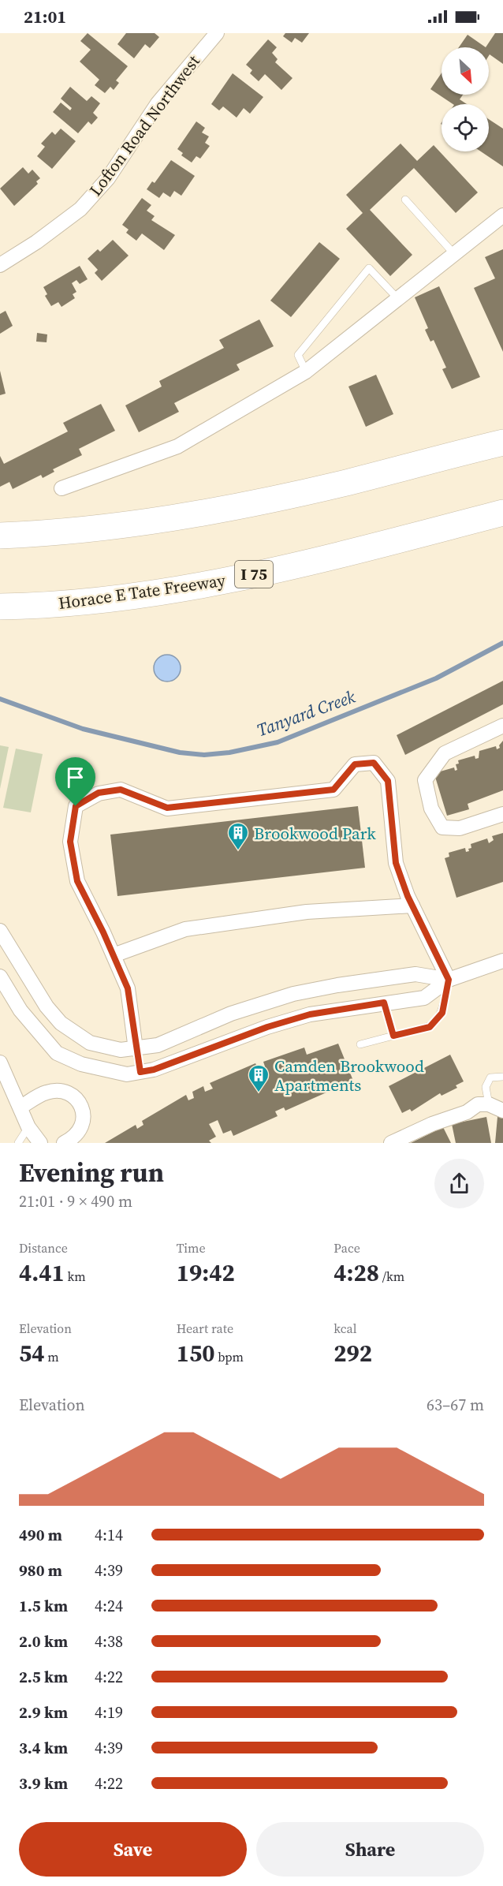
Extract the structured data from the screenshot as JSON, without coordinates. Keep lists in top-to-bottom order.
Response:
{
  "streets": {
    "highway": ["I 75", "Horace E Tate Freeway"],
    "street": ["Lofton Road Northwest"]
  },
  "water": ["Tanyard Creek"],
  "places": {
    "building": ["Brookwood Park", "Camden Brookwood Apartments"]
  },
  "north": "bottom right",
  "page": {
    "status": "21:01",
    "heading": ["Evening run", "21:01 · 9 × 490 m"],
    "stats": [
      ["Distance", "4.41 km"],
      ["Time", "19:42"],
      ["Pace", "4:28 /km"],
      ["Elevation", "54 m"],
      ["Heart rate", "150 bpm"],
      ["kcal", "292"]
    ],
    "chart": ["Elevation", "63–67 m"],
    "list": [
      {
        "name": "490 m",
        "note": "4:14"
      },
      {
        "name": "980 m",
        "note": "4:39"
      },
      {
        "name": "1.5 km",
        "note": "4:24"
      },
      {
        "name": "2.0 km",
        "note": "4:38"
      },
      {
        "name": "2.5 km",
        "note": "4:22"
      },
      {
        "name": "2.9 km",
        "note": "4:19"
      },
      {
        "name": "3.4 km",
        "note": "4:39"
      },
      {
        "name": "3.9 km",
        "note": "4:22"
      }
    ],
    "buttons": ["Save", "Share"]
  }
}
